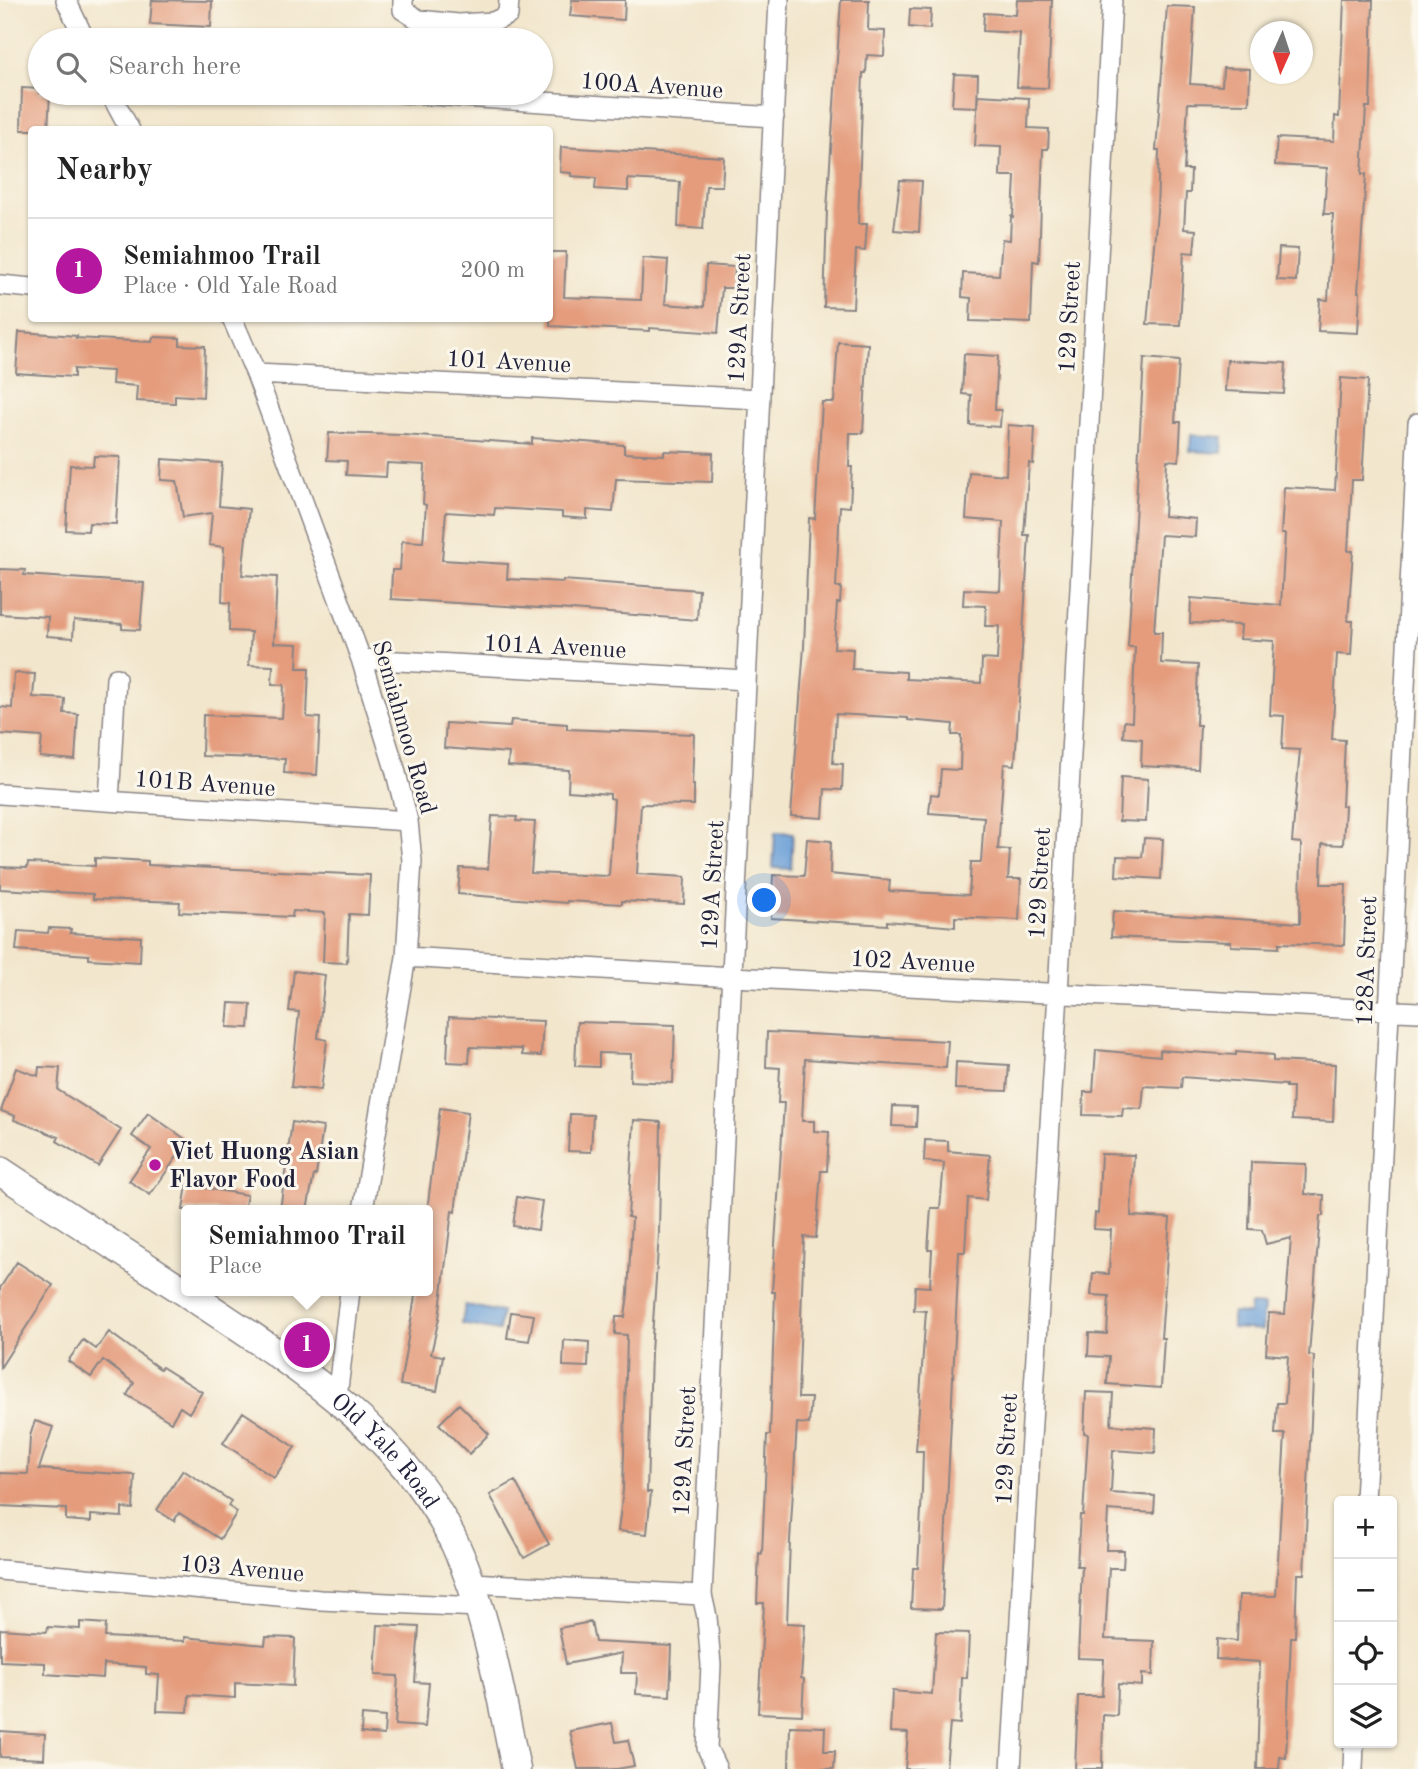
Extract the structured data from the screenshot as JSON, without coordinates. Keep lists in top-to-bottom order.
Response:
{
  "streets": {
    "main road": ["Old Yale Road"],
    "street": [
      "100A Avenue",
      "129 Street",
      "129A Street",
      "101 Avenue",
      "101A Avenue",
      "Semiahmoo Road",
      "101B Avenue",
      "102 Avenue",
      "128A Street",
      "103 Avenue"
    ]
  },
  "crossings": [
    ["100A Avenue", "129A Street"],
    ["129 Street", "102 Avenue"],
    ["129A Street", "101 Avenue"],
    ["129A Street", "101A Avenue"],
    ["129A Street", "102 Avenue"],
    ["129A Street", "103 Avenue"],
    ["101 Avenue", "Semiahmoo Road"],
    ["101A Avenue", "Semiahmoo Road"],
    ["Semiahmoo Road", "101B Avenue"],
    ["Semiahmoo Road", "102 Avenue"],
    ["102 Avenue", "128A Street"],
    ["Old Yale Road", "103 Avenue"]
  ],
  "places": ["Viet Huong Asian Flavor Food"],
  "north": "bottom",
  "page": {
    "search": "Search here",
    "heading": "Nearby",
    "list": [
      {
        "mark": "1",
        "name": "Semiahmoo Trail",
        "note": "Place · Old Yale Road",
        "value": "200 m"
      }
    ],
    "popup": ["Semiahmoo Trail", "Place"],
    "pins": "1",
    "map_buttons": ["+", "−"]
  }
}
